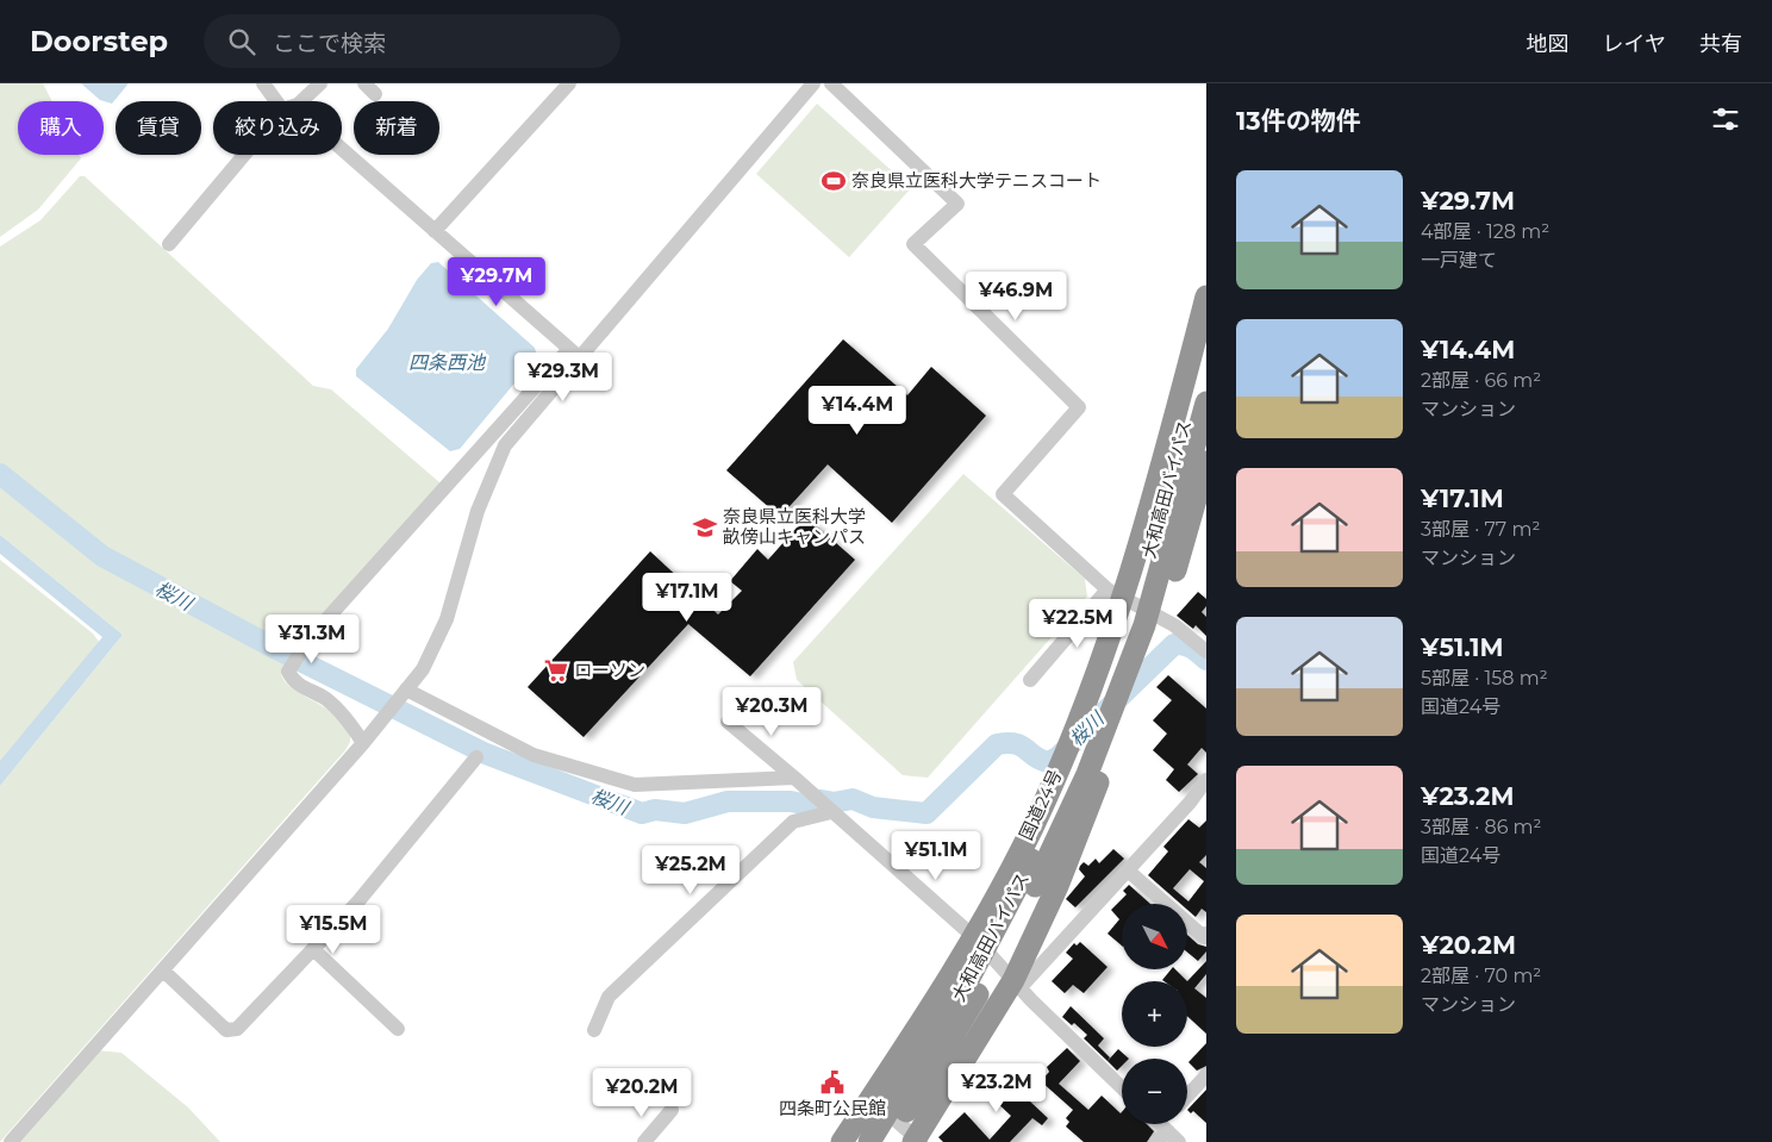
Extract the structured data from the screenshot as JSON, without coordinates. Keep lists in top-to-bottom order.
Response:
{
  "streets": {
    "highway": ["大和高田バイパス", "国道24号"]
  },
  "water": ["四条西池", "桜川"],
  "places": {
    "sports": ["奈良県立医科大学テニスコート"],
    "school or university": ["奈良県立医科大学 畝傍山キャンパス"],
    "supermarket": ["ローソン"],
    "public building": ["四条町公民館"]
  },
  "north": "bottom right",
  "page": {
    "header": "Doorstep",
    "search": "ここで検索",
    "nav": ["地図", "レイヤ", "共有"],
    "heading": "13件の物件",
    "chip": [
      "購入",
      "賃貸",
      "絞り込み",
      "新着"
    ],
    "list": [
      {
        "name": "¥29.7M",
        "note": "4部屋 · 128 m² · 一戸建て"
      },
      {
        "name": "¥14.4M",
        "note": "2部屋 · 66 m² · マンション"
      },
      {
        "name": "¥17.1M",
        "note": "3部屋 · 77 m² · マンション"
      },
      {
        "name": "¥51.1M",
        "note": "5部屋 · 158 m² · 国道24号"
      },
      {
        "name": "¥23.2M",
        "note": "3部屋 · 86 m² · 国道24号"
      },
      {
        "name": "¥20.2M",
        "note": "2部屋 · 70 m² · マンション"
      }
    ],
    "price": [
      "¥29.7M",
      "¥46.9M",
      "¥29.3M",
      "¥14.4M",
      "¥17.1M",
      "¥22.5M",
      "¥31.3M",
      "¥20.3M",
      "¥51.1M",
      "¥25.2M",
      "¥15.5M",
      "¥23.2M",
      "¥20.2M"
    ],
    "map_buttons": ["+", "−"]
  }
}
